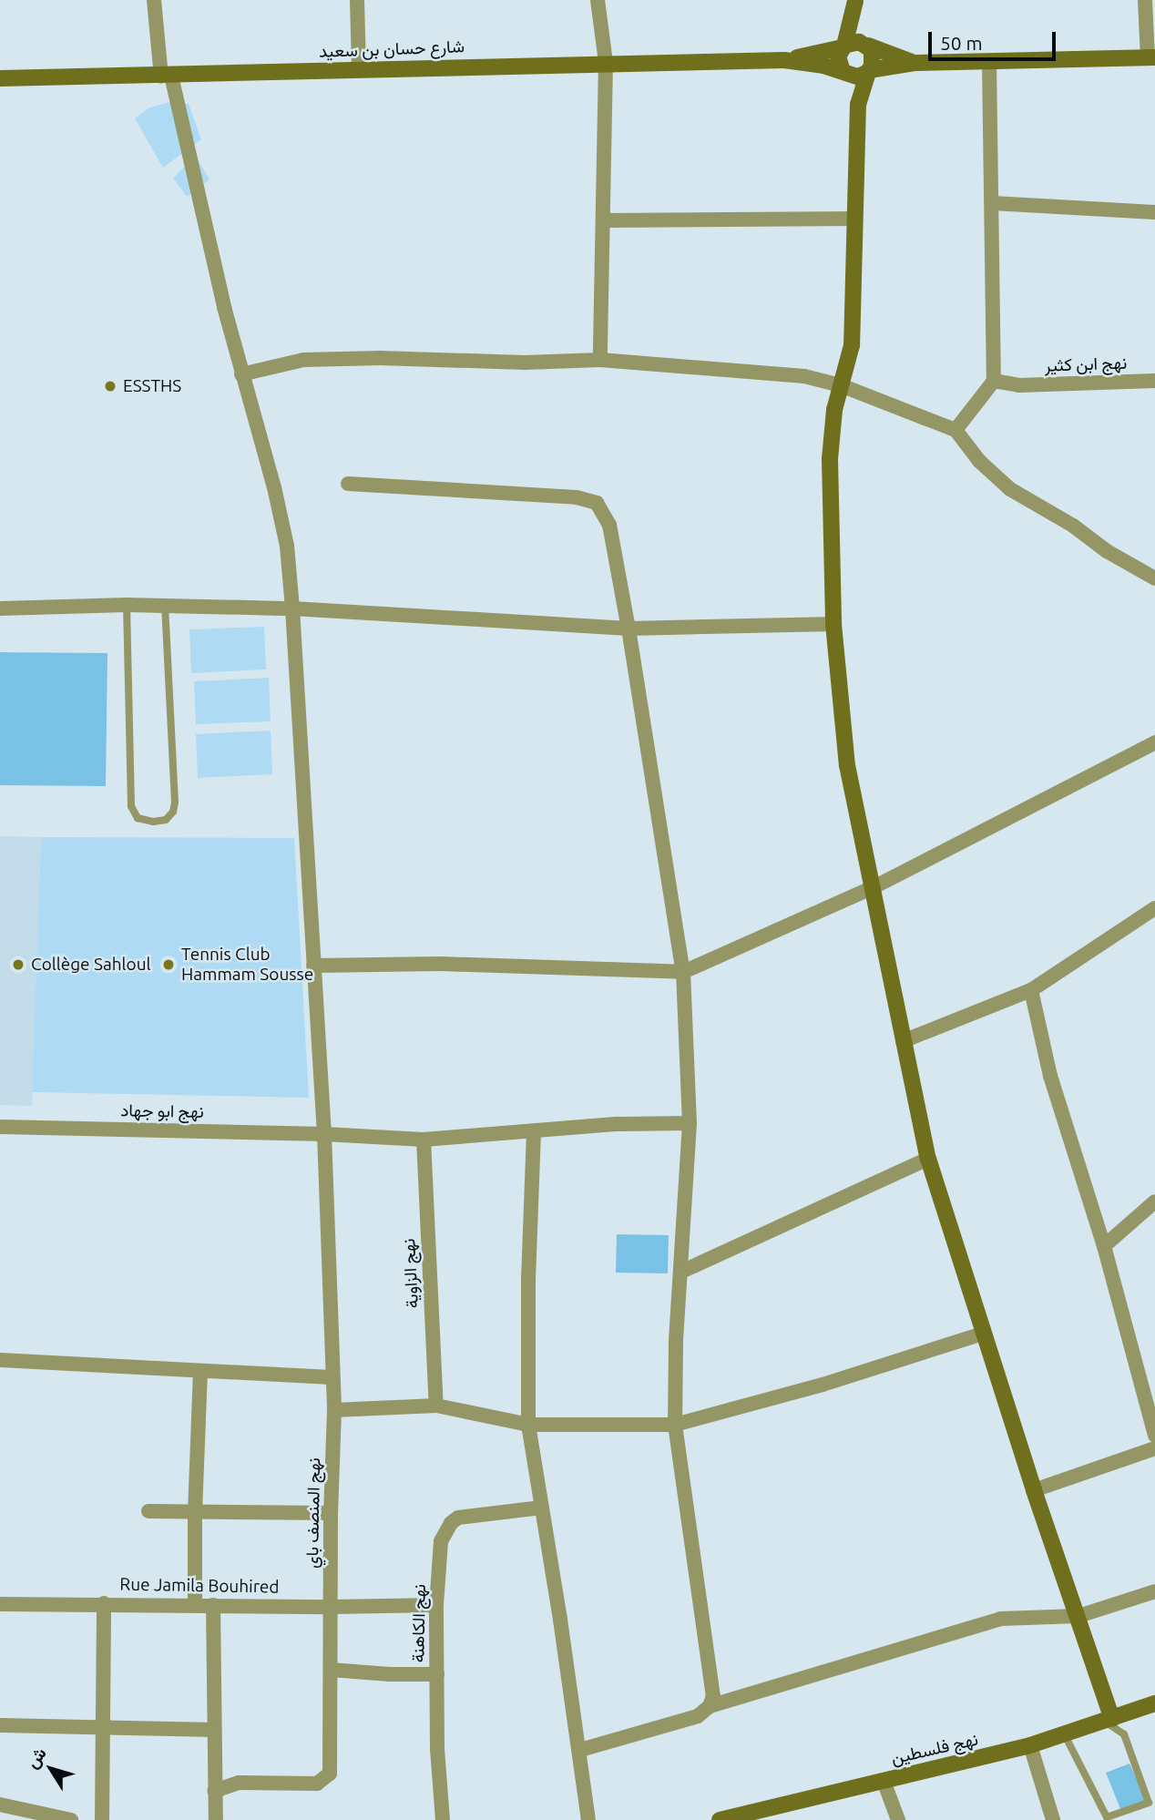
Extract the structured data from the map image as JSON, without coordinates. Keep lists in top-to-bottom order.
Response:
{
  "streets": {
    "street": [
      "شارع حسان بن سعيد",
      "نهج ابن كثير",
      "نهج ابو جهاد",
      "نهج الزاوية",
      "نهج المنصف باي",
      "Rue Jamila Bouhired",
      "نهج الكاهنة",
      "نهج فلسطين"
    ]
  },
  "crossings": [
    ["شارع حسان بن سعيد", "نهج المنصف باي"],
    ["نهج ابو جهاد", "نهج الزاوية"],
    ["نهج ابو جهاد", "نهج المنصف باي"],
    ["نهج المنصف باي", "Rue Jamila Bouhired"],
    ["Rue Jamila Bouhired", "نهج الكاهنة"]
  ],
  "places": ["ESSTHS", "Collège Sahloul", "Tennis Club Hammam Sousse"],
  "scale_bar": "50 m",
  "north": "top left"
}
